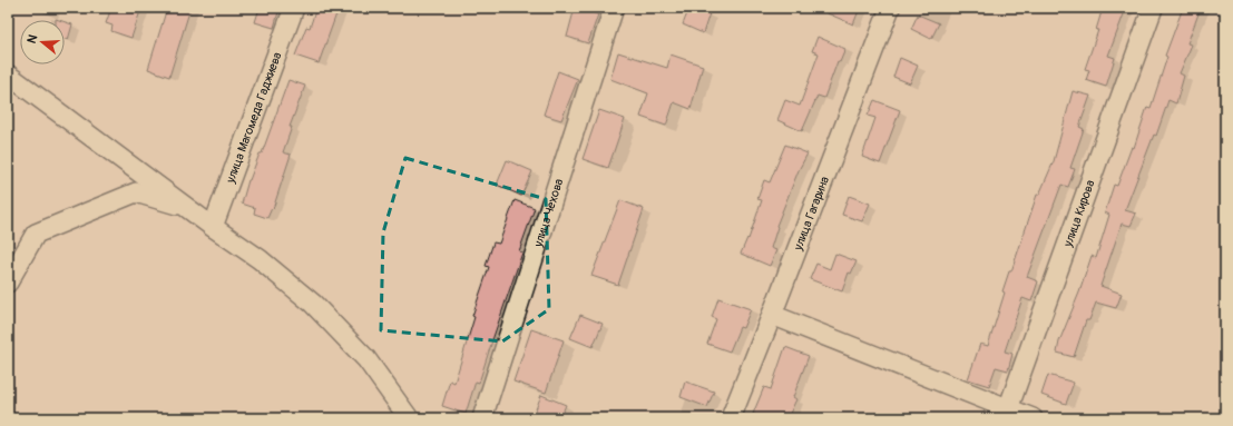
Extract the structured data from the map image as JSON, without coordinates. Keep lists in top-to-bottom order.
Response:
{
  "streets": {
    "street": [
      "улица Магомеда Гаджиева",
      "улица Чехова",
      "улица Гагарина",
      "улица Кирова"
    ]
  },
  "north": "left"
}
